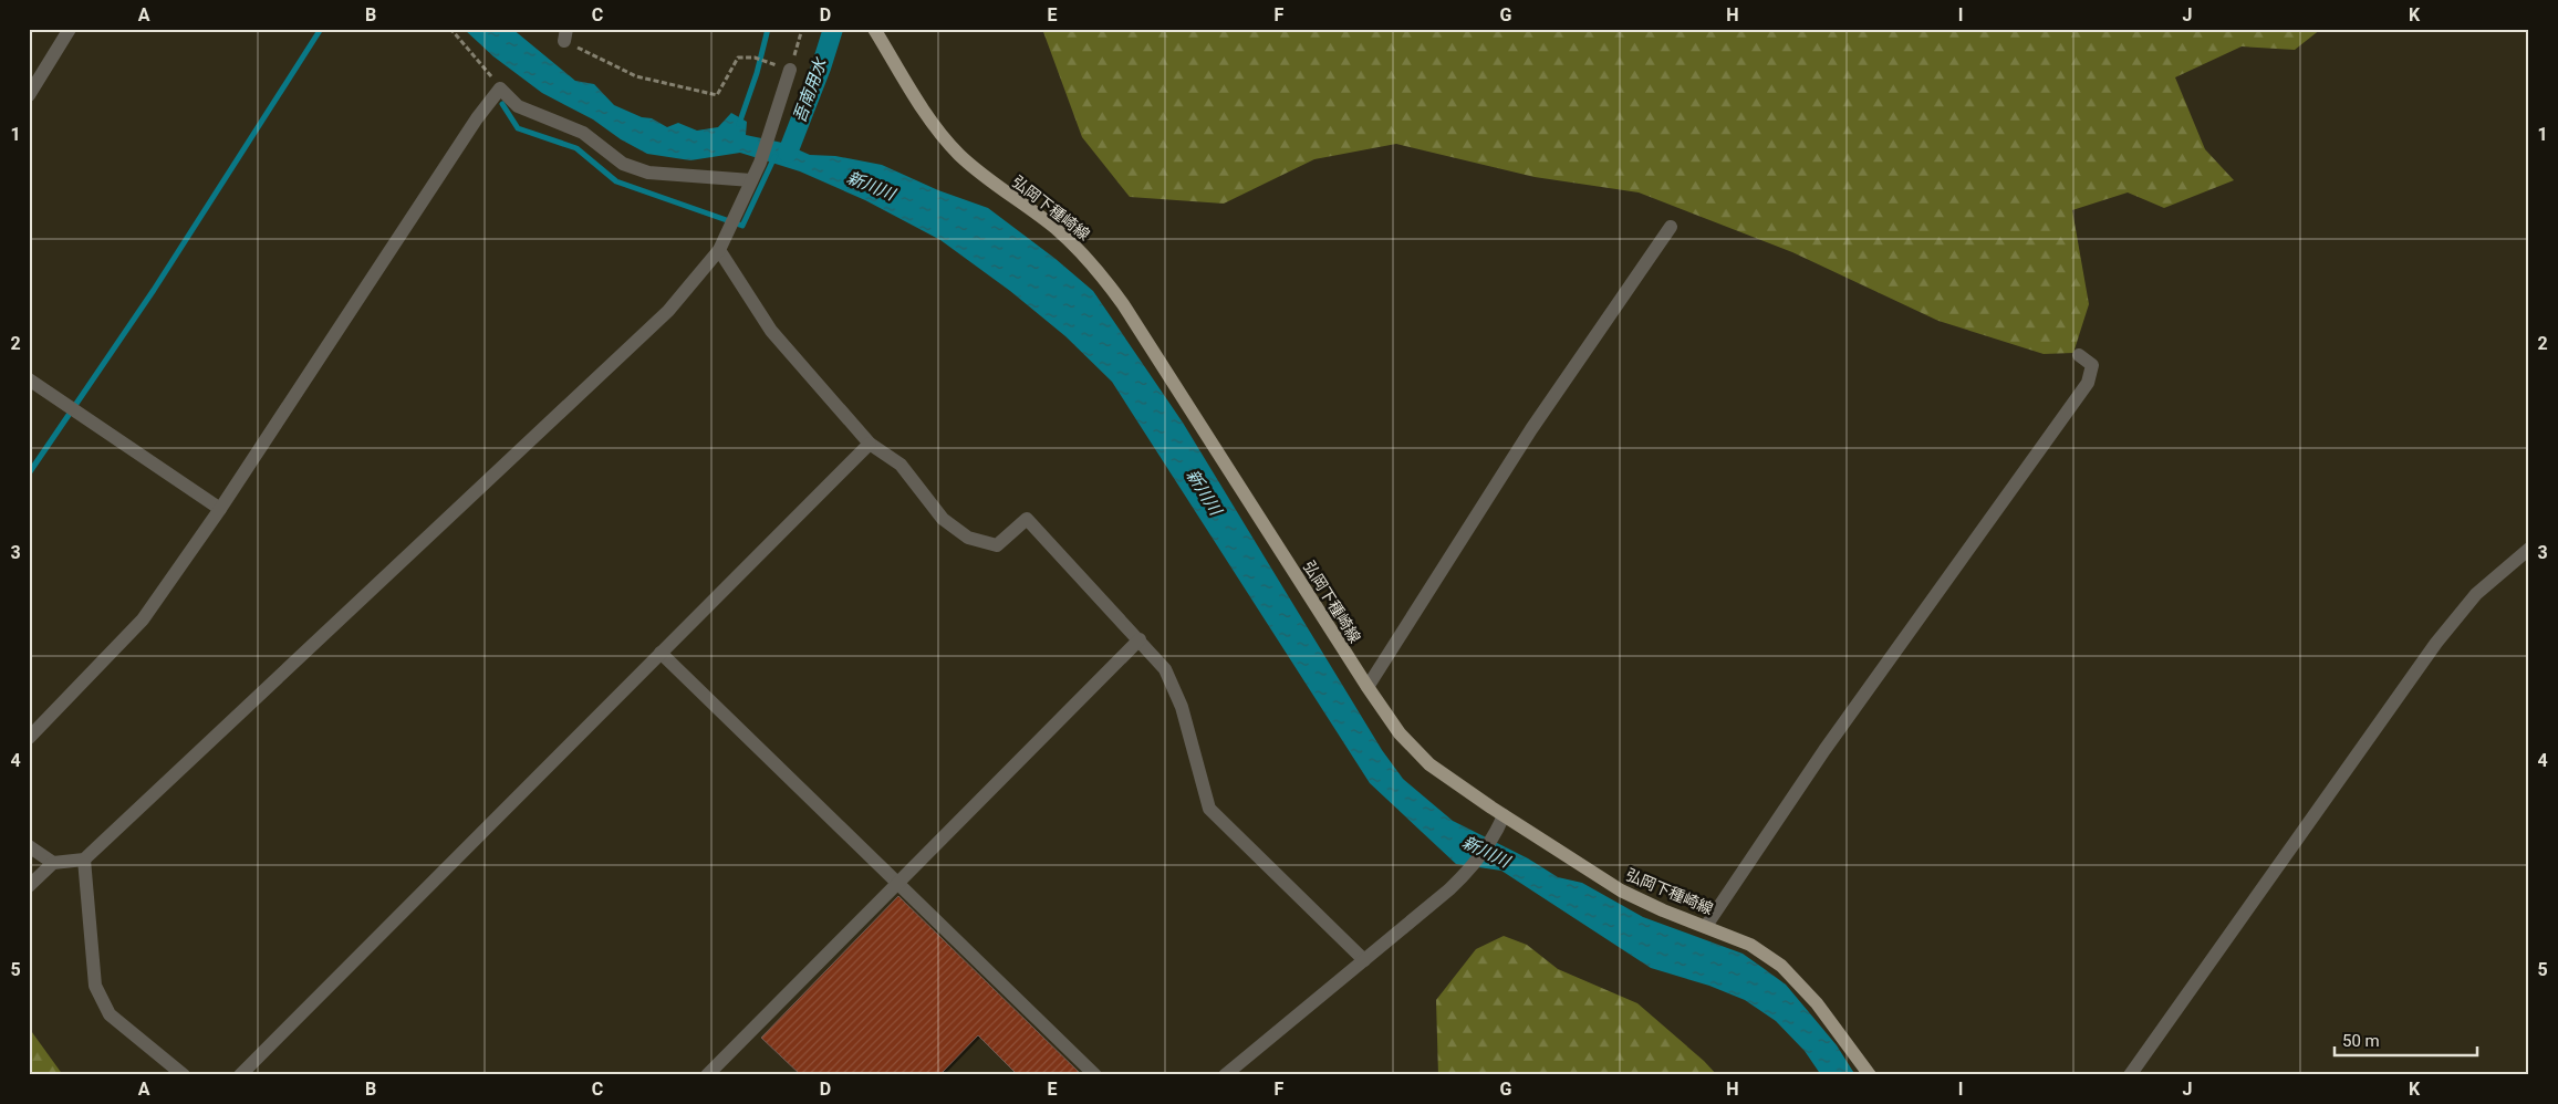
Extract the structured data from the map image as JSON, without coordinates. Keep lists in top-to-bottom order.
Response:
{
  "streets": {
    "main road": ["弘岡下種崎線"]
  },
  "water": ["吾南用水", "新川川"],
  "scale_bar": "50 m",
  "grid": {
    "columns": [
      "A",
      "B",
      "C",
      "D",
      "E",
      "F",
      "G",
      "H",
      "I",
      "J",
      "K"
    ],
    "rows": [
      "1",
      "2",
      "3",
      "4",
      "5"
    ]
  }
}
